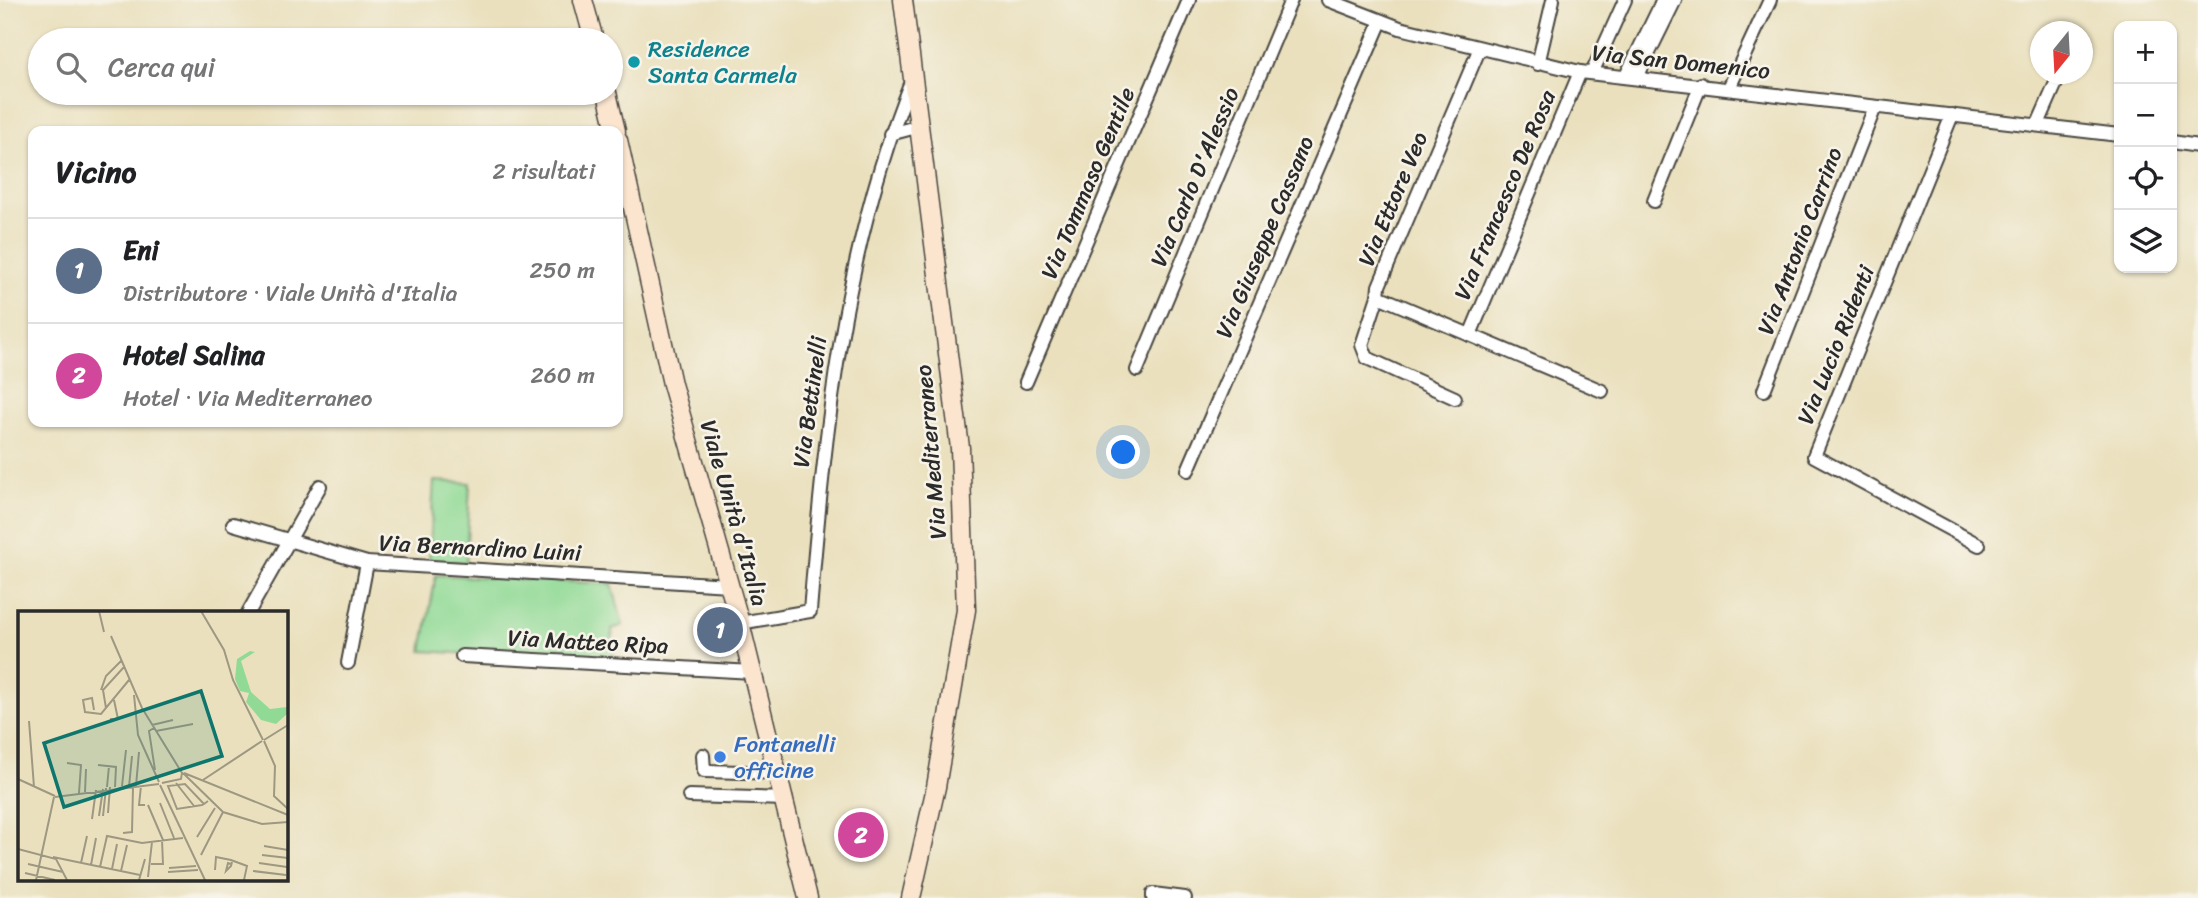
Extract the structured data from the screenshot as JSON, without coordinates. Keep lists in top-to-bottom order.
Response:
{
  "streets": {
    "main road": ["Via Mediterraneo", "Viale Unità d'Italia"],
    "street": [
      "Via San Domenico",
      "Via Carlo D'Alessio",
      "Via Tommaso Gentile",
      "Via Francesco De Rosa",
      "Via Ettore Veo",
      "Via Giuseppe Cassano",
      "Via Antonio Carrino",
      "Via Lucio Ridenti",
      "Via Bettinelli",
      "Via Bernardino Luini",
      "Via Matteo Ripa"
    ]
  },
  "crossings": [
    ["Via San Domenico", "Via Francesco De Rosa"],
    ["Via San Domenico", "Via Ettore Veo"],
    ["Via San Domenico", "Via Giuseppe Cassano"],
    ["Via San Domenico", "Via Antonio Carrino"],
    ["Via San Domenico", "Via Lucio Ridenti"],
    ["Via Francesco De Rosa", "Via Ettore Veo"],
    ["Via Bettinelli", "Via Mediterraneo"],
    ["Via Bettinelli", "Viale Unità d'Italia"],
    ["Viale Unità d'Italia", "Via Bernardino Luini"],
    ["Viale Unità d'Italia", "Via Matteo Ripa"]
  ],
  "places": ["Residence Santa Carmela", "Fontanelli officine"],
  "north": "bottom",
  "page": {
    "map_buttons": ["+", "−"],
    "search": "Cerca qui",
    "heading": ["Vicino", "2 risultati"],
    "list": [
      {
        "mark": "1",
        "name": "Eni",
        "note": "Distributore · Viale Unità d'Italia",
        "value": "250 m"
      },
      {
        "mark": "2",
        "name": "Hotel Salina",
        "note": "Hotel · Via Mediterraneo",
        "value": "260 m"
      }
    ],
    "pins": ["1", "2"]
  }
}
